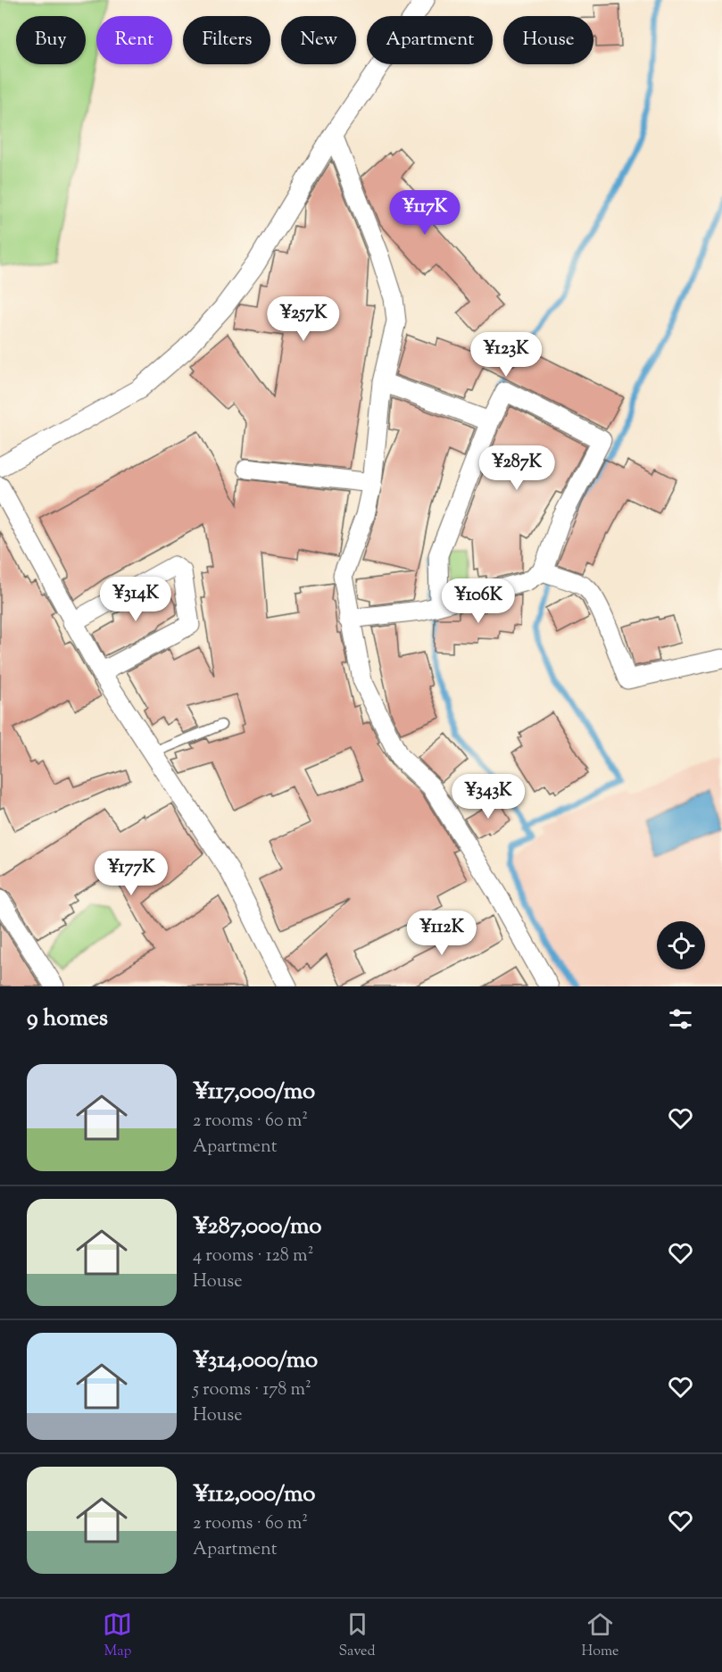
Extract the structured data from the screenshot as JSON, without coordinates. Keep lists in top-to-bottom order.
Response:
{
  "page": {
    "chip": [
      "Buy",
      "Rent",
      "Filters",
      "New",
      "Apartment",
      "House"
    ],
    "price": [
      "¥117K",
      "¥257K",
      "¥123K",
      "¥287K",
      "¥314K",
      "¥106K",
      "¥343K",
      "¥177K",
      "¥112K"
    ],
    "heading": "9 homes",
    "list": [
      {
        "name": "¥117,000/mo",
        "note": "2 rooms · 60 m² · Apartment"
      },
      {
        "name": "¥287,000/mo",
        "note": "4 rooms · 128 m² · House"
      },
      {
        "name": "¥314,000/mo",
        "note": "5 rooms · 178 m² · House"
      },
      {
        "name": "¥112,000/mo",
        "note": "2 rooms · 60 m² · Apartment"
      }
    ],
    "tabs": ["Map", "Saved", "Home"]
  }
}
